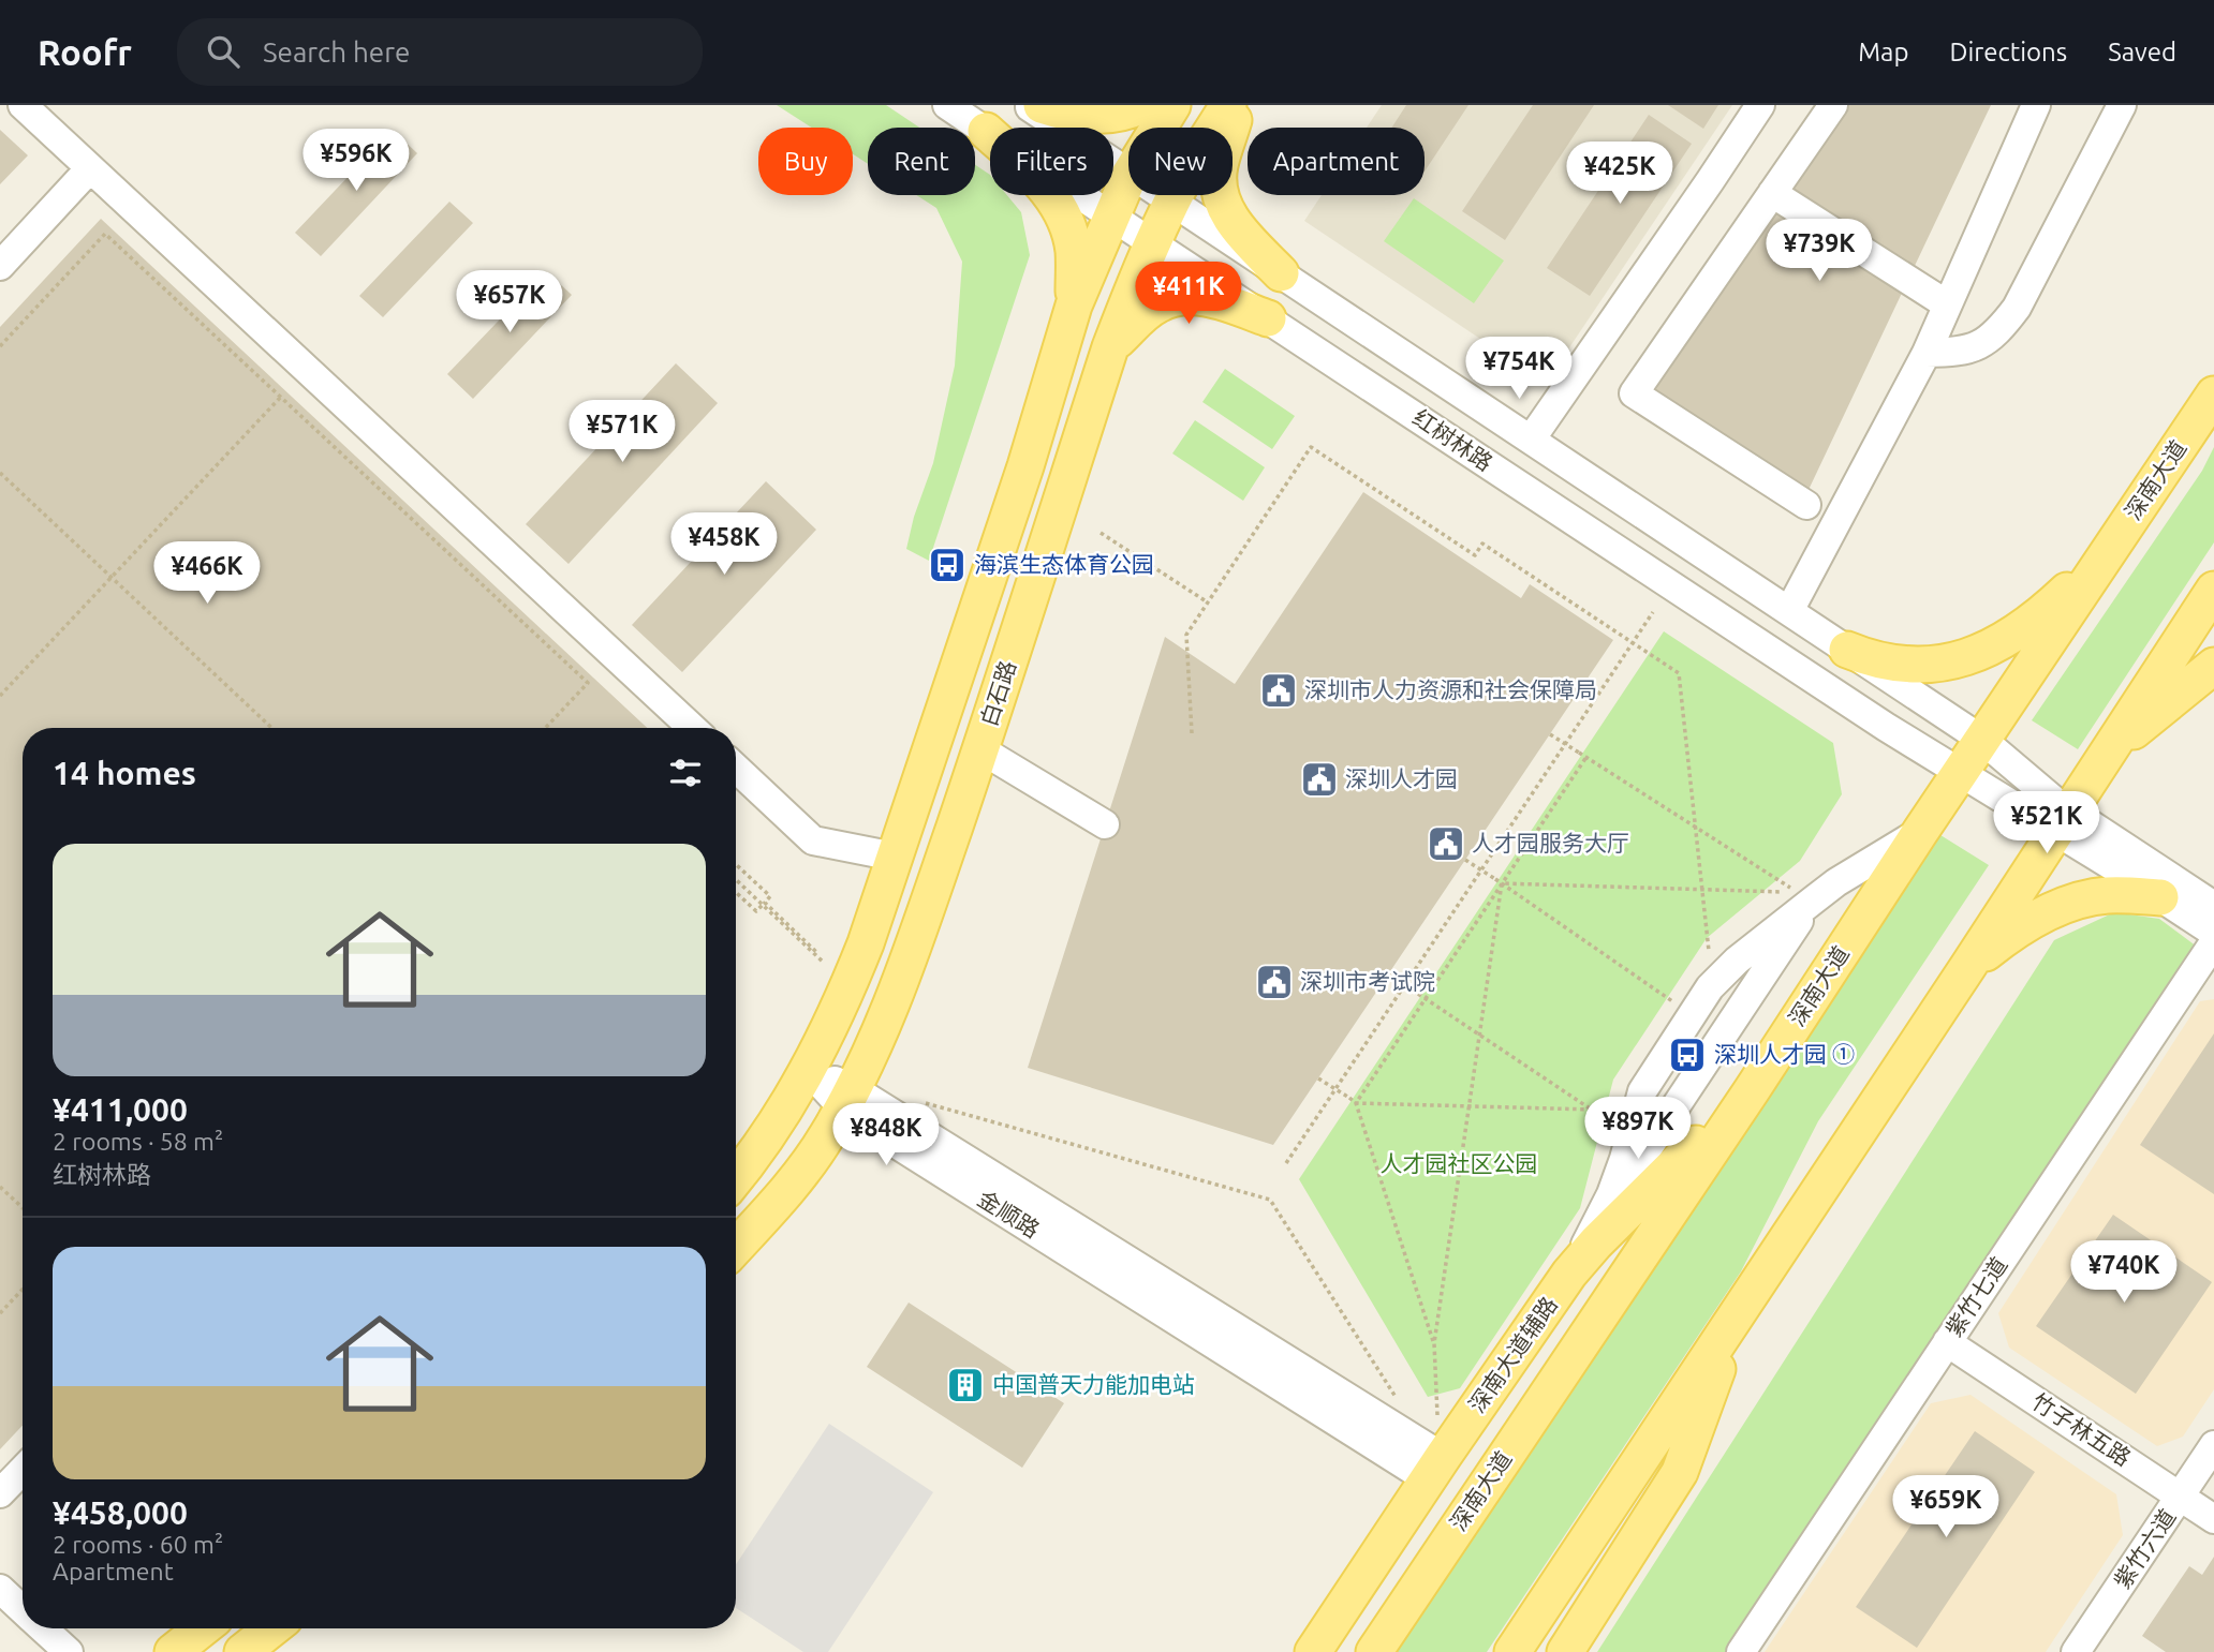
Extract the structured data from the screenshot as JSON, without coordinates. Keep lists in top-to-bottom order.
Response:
{
  "streets": {
    "main road": ["深南大道", "白石路", "深南大道辅路"],
    "street": [
      "红树林路",
      "金顺路",
      "紫竹七道",
      "竹子林五路",
      "紫竹六道"
    ]
  },
  "crossings": [
    ["红树林路", "深南大道"],
    ["红树林路", "白石路"],
    ["深南大道", "深南大道辅路"],
    ["白石路", "金顺路"],
    ["金顺路", "深南大道辅路"],
    ["紫竹七道", "竹子林五路"],
    ["竹子林五路", "紫竹六道"]
  ],
  "parks": ["人才园社区公园"],
  "places": {
    "bus stop": ["海滨生态体育公园", "深圳人才园 ①"],
    "public building": [
      "深圳市人力资源和社会保障局",
      "深圳人才园",
      "人才园服务大厅",
      "深圳市考试院"
    ],
    "building": ["中国普天力能加电站"]
  },
  "page": {
    "header": "Roofr",
    "search": "Search here",
    "nav": ["Map", "Directions", "Saved"],
    "chip": [
      "Buy",
      "Rent",
      "Filters",
      "New",
      "Apartment"
    ],
    "price": [
      "¥596K",
      "¥425K",
      "¥739K",
      "¥411K",
      "¥657K",
      "¥754K",
      "¥571K",
      "¥458K",
      "¥466K",
      "¥521K",
      "¥897K",
      "¥848K",
      "¥740K",
      "¥659K"
    ],
    "heading": "14 homes",
    "list": [
      {
        "name": "¥411,000",
        "note": "2 rooms · 58 m² · 红树林路"
      },
      {
        "name": "¥458,000",
        "note": "2 rooms · 60 m² · Apartment"
      }
    ]
  }
}
